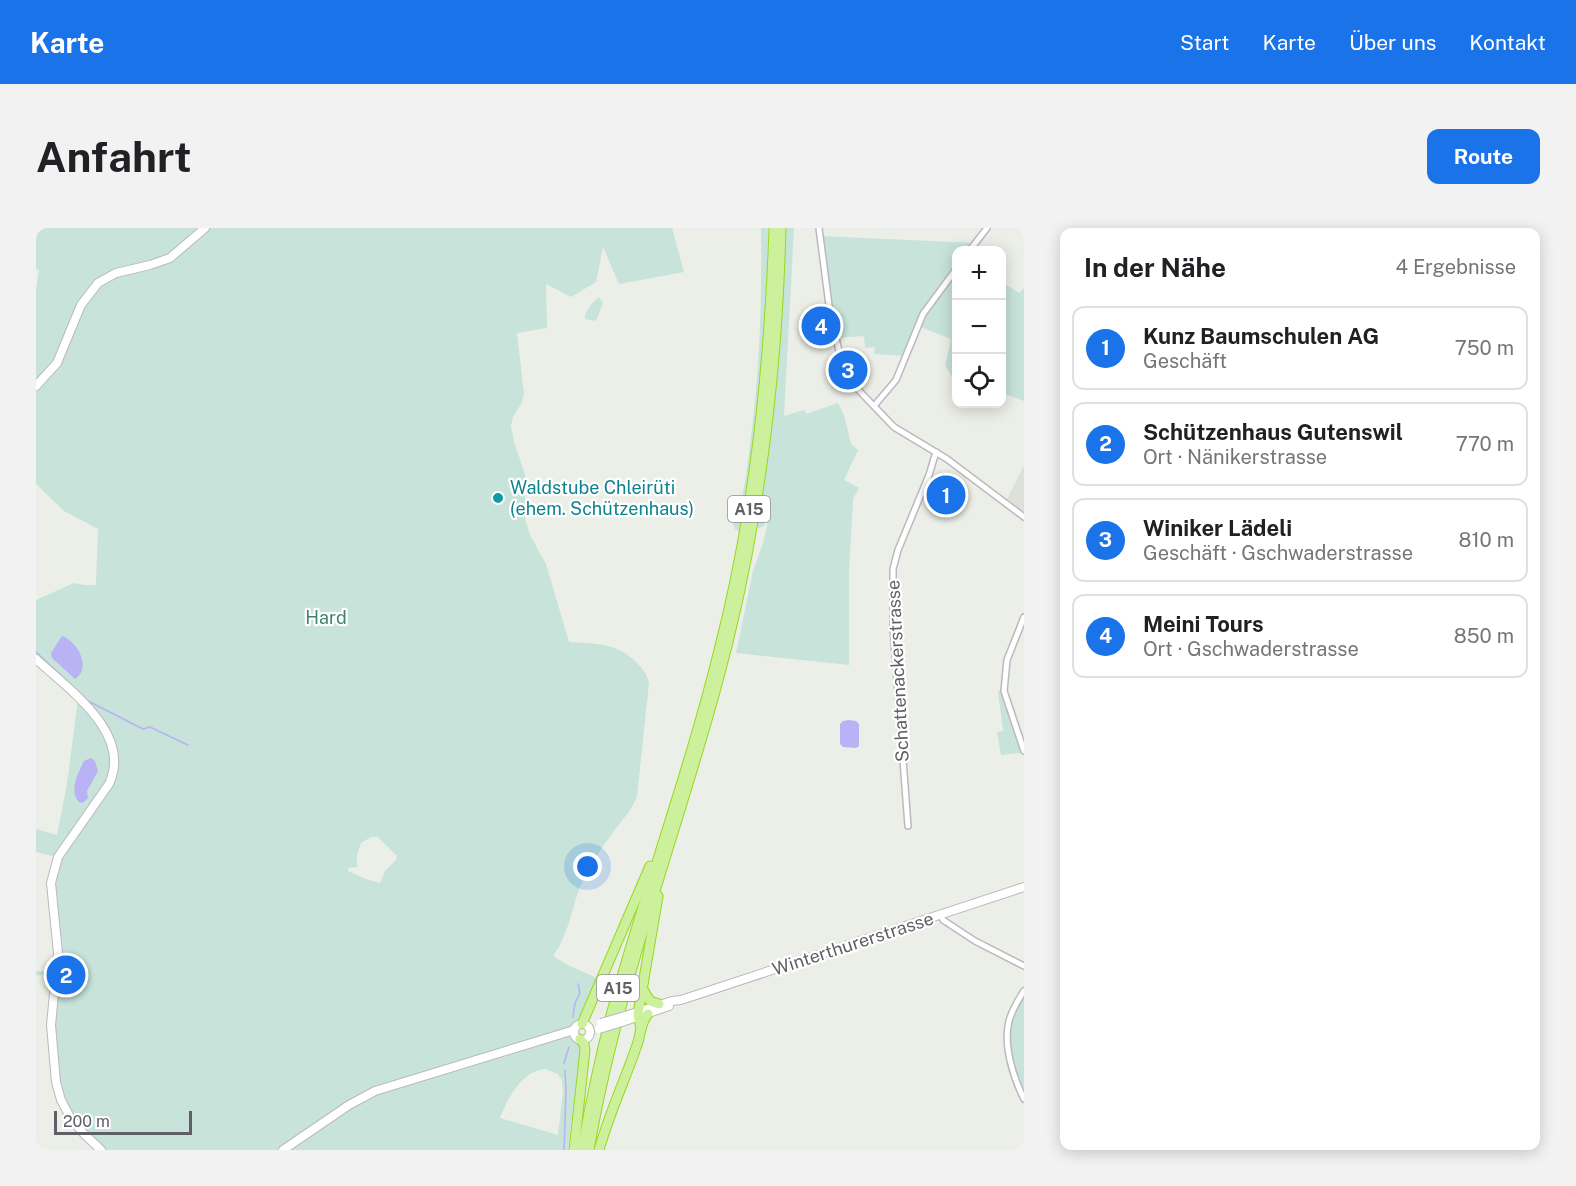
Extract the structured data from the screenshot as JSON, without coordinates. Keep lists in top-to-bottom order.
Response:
{
  "streets": {
    "highway": ["A15"],
    "main road": ["Winterthurerstrasse"],
    "street": ["Schattenackerstrasse"]
  },
  "parks": ["Hard"],
  "places": ["Waldstube Chleirüti (ehem. Schützenhaus)"],
  "scale_bar": "200 m",
  "page": {
    "header": "Karte",
    "nav": [
      "Start",
      "Karte",
      "Über uns",
      "Kontakt"
    ],
    "buttons": "Route",
    "title": "Anfahrt",
    "heading": ["In der Nähe", "4 Ergebnisse"],
    "map_buttons": ["+", "−"],
    "pins": [
      "4",
      "3",
      "1",
      "2"
    ],
    "list": [
      {
        "mark": "1",
        "name": "Kunz Baumschulen AG",
        "note": "Geschäft",
        "value": "750 m"
      },
      {
        "mark": "2",
        "name": "Schützenhaus Gutenswil",
        "note": "Ort · Nänikerstrasse",
        "value": "770 m"
      },
      {
        "mark": "3",
        "name": "Winiker Lädeli",
        "note": "Geschäft · Gschwaderstrasse",
        "value": "810 m"
      },
      {
        "mark": "4",
        "name": "Meini Tours",
        "note": "Ort · Gschwaderstrasse",
        "value": "850 m"
      }
    ],
    "scale": "200 m"
  }
}
